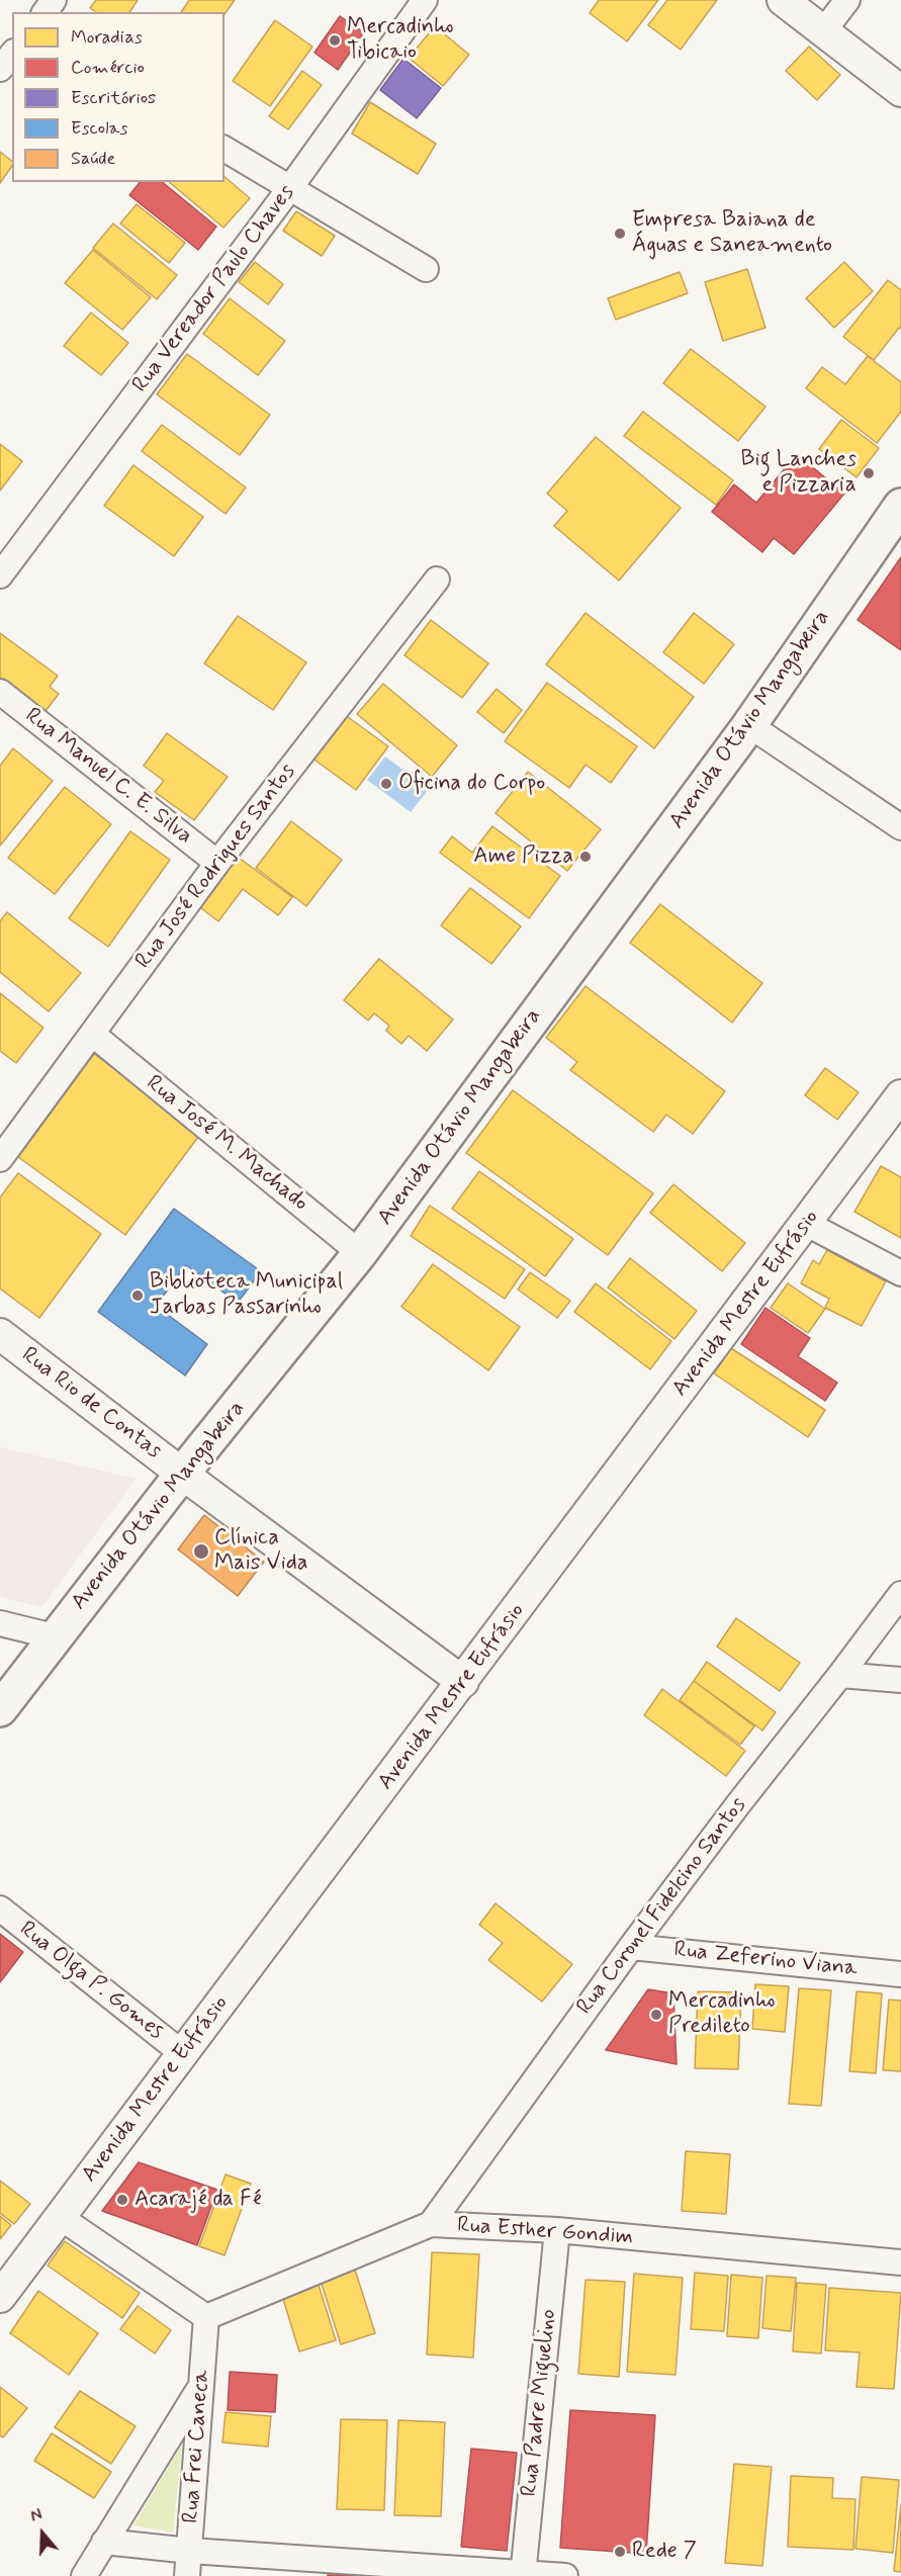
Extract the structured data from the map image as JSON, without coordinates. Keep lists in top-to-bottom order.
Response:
{
  "streets": {
    "main road": ["Avenida Otávio Mangabeira"],
    "street": [
      "Rua Vereador Paulo Chaves",
      "Rua Manuel C. E. Silva",
      "Rua José Rodrigues Santos",
      "Rua José M. Machado",
      "Avenida Mestre Eufrásio",
      "Rua Rio de Contas",
      "Rua Coronel Fidelcino Santos",
      "Rua Zeferino Viana",
      "Rua Olga P. Gomes",
      "Rua Esther Gondim",
      "Rua Padre Miguelino",
      "Rua Frei Caneca"
    ]
  },
  "crossings": [
    ["Avenida Otávio Mangabeira", "Rua José M. Machado"],
    ["Avenida Otávio Mangabeira", "Rua Rio de Contas"],
    ["Rua Manuel C. E. Silva", "Rua José Rodrigues Santos"],
    ["Rua José Rodrigues Santos", "Rua José M. Machado"],
    ["Avenida Mestre Eufrásio", "Rua Rio de Contas"],
    ["Avenida Mestre Eufrásio", "Rua Olga P. Gomes"],
    ["Rua Coronel Fidelcino Santos", "Rua Zeferino Viana"],
    ["Rua Coronel Fidelcino Santos", "Rua Esther Gondim"],
    ["Rua Esther Gondim", "Rua Padre Miguelino"],
    ["Rua Esther Gondim", "Rua Frei Caneca"]
  ],
  "places": [
    "Mercadinho Tibicaio",
    "Empresa Baiana de Águas e Saneamento",
    "Big Lanches e Pizzaria",
    "Oficina do Corpo",
    "Ame Pizza",
    "Biblioteca Municipal Jarbas Passarinho",
    "Clínica Mais Vida",
    "Mercadinho Predileto",
    "Acarajé da Fé",
    "Rede 7"
  ],
  "legend": [
    "Moradias",
    "Comércio",
    "Escritórios",
    "Escolas",
    "Saúde"
  ],
  "north": "top"
}
